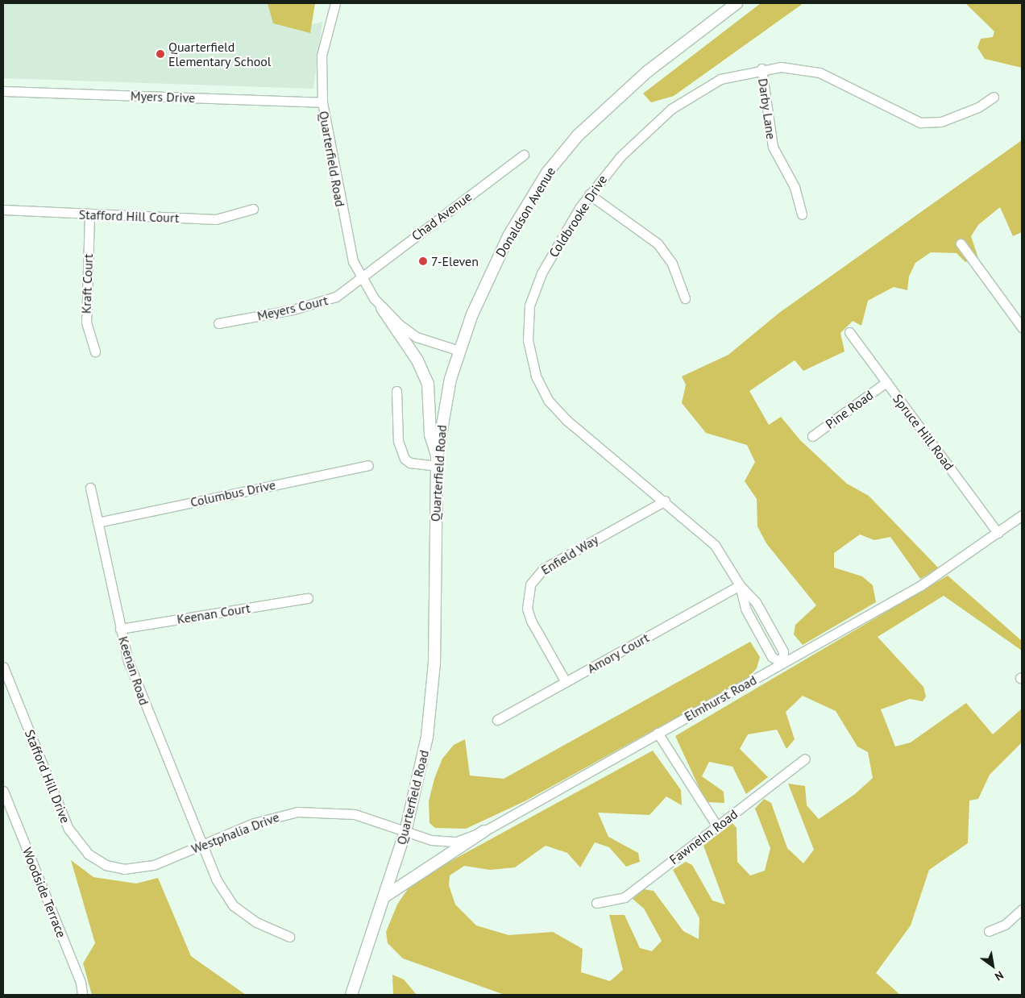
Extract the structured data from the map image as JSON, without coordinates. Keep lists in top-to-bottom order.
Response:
{
  "streets": {
    "main road": ["Quarterfield Road", "Donaldson Avenue"],
    "street": [
      "Myers Drive",
      "Darby Lane",
      "Stafford Hill Court",
      "Chad Avenue",
      "Coldbrooke Drive",
      "Kraft Court",
      "Meyers Court",
      "Pine Road",
      "Spruce Hill Road",
      "Columbus Drive",
      "Enfield Way",
      "Keenan Court",
      "Amory Court",
      "Keenan Road",
      "Elmhurst Road",
      "Stafford Hill Drive",
      "Westphalia Drive",
      "Fawnelm Road",
      "Woodside Terrace"
    ]
  },
  "crossings": [
    ["Myers Drive", "Quarterfield Road"],
    ["Darby Lane", "Coldbrooke Drive"],
    ["Quarterfield Road", "Donaldson Avenue"],
    ["Quarterfield Road", "Chad Avenue"],
    ["Quarterfield Road", "Meyers Court"],
    ["Quarterfield Road", "Elmhurst Road"],
    ["Quarterfield Road", "Westphalia Drive"],
    ["Stafford Hill Court", "Kraft Court"],
    ["Chad Avenue", "Meyers Court"],
    ["Coldbrooke Drive", "Enfield Way"],
    ["Coldbrooke Drive", "Amory Court"],
    ["Coldbrooke Drive", "Elmhurst Road"],
    ["Pine Road", "Spruce Hill Road"],
    ["Spruce Hill Road", "Elmhurst Road"],
    ["Columbus Drive", "Keenan Road"],
    ["Enfield Way", "Amory Court"],
    ["Keenan Court", "Keenan Road"],
    ["Keenan Road", "Westphalia Drive"],
    ["Elmhurst Road", "Westphalia Drive"],
    ["Stafford Hill Drive", "Westphalia Drive"]
  ],
  "places": ["Quarterfield Elementary School", "7-Eleven"],
  "north": "bottom right"
}
